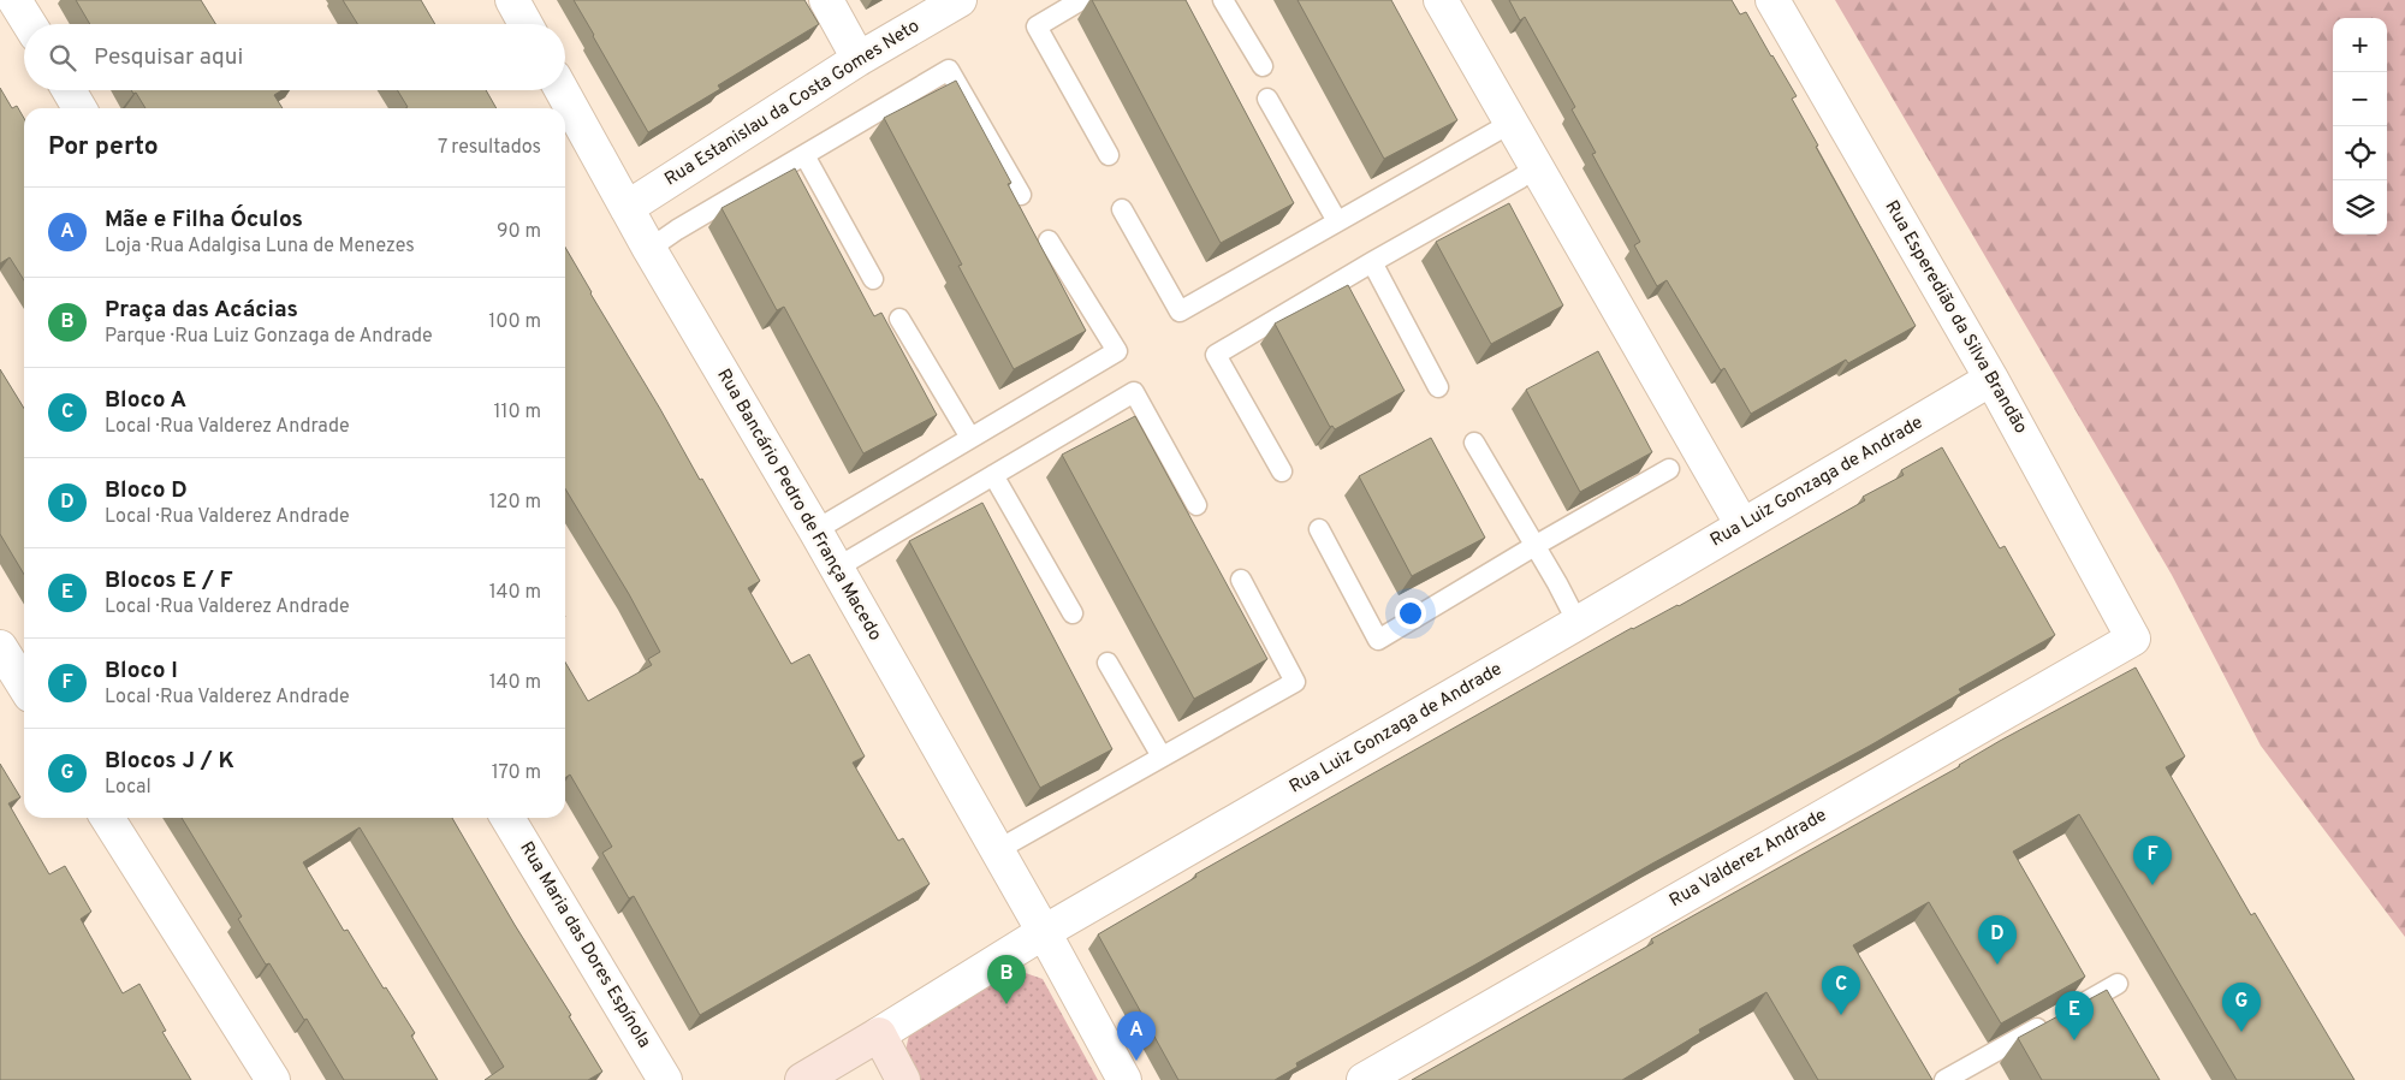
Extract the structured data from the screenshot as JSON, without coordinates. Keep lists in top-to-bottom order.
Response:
{
  "streets": {
    "street": [
      "Rua Estanislau da Costa Gomes Neto",
      "Rua Esperedião da Silva Brandão",
      "Rua Luiz Gonzaga de Andrade",
      "Rua Bancário Pedro de França Macedo",
      "Rua Valderez Andrade",
      "Rua Maria das Dores Espínola"
    ]
  },
  "crossings": [
    ["Rua Estanislau da Costa Gomes Neto", "Rua Bancário Pedro de França Macedo"],
    ["Rua Esperedião da Silva Brandão", "Rua Luiz Gonzaga de Andrade"],
    ["Rua Esperedião da Silva Brandão", "Rua Valderez Andrade"],
    ["Rua Luiz Gonzaga de Andrade", "Rua Bancário Pedro de França Macedo"]
  ],
  "page": {
    "map_buttons": ["+", "−"],
    "search": "Pesquisar aqui",
    "heading": ["Por perto", "7 resultados"],
    "list": [
      {
        "mark": "A",
        "name": "Mãe e Filha Óculos",
        "note": "Loja · Rua Adalgisa Luna de Menezes",
        "value": "90 m"
      },
      {
        "mark": "B",
        "name": "Praça das Acácias",
        "note": "Parque · Rua Luiz Gonzaga de Andrade",
        "value": "100 m"
      },
      {
        "mark": "C",
        "name": "Bloco A",
        "note": "Local · Rua Valderez Andrade",
        "value": "110 m"
      },
      {
        "mark": "D",
        "name": "Bloco D",
        "note": "Local · Rua Valderez Andrade",
        "value": "120 m"
      },
      {
        "mark": "E",
        "name": "Blocos E / F",
        "note": "Local · Rua Valderez Andrade",
        "value": "140 m"
      },
      {
        "mark": "F",
        "name": "Bloco I",
        "note": "Local · Rua Valderez Andrade",
        "value": "140 m"
      },
      {
        "mark": "G",
        "name": "Blocos J / K",
        "note": "Local",
        "value": "170 m"
      }
    ],
    "pins": [
      "F",
      "D",
      "B",
      "C",
      "G",
      "E",
      "A"
    ]
  }
}
